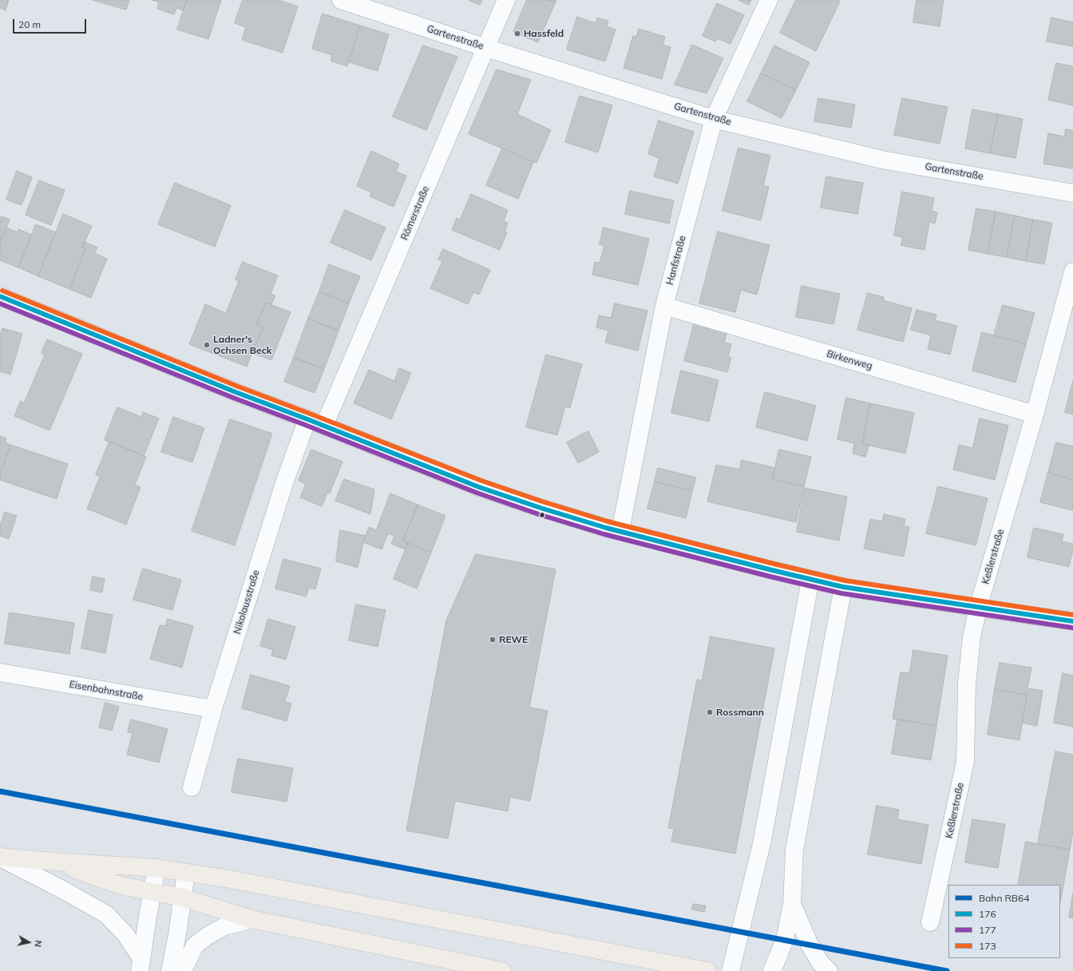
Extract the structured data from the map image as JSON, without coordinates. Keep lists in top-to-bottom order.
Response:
{
  "streets": {
    "street": [
      "Gartenstraße",
      "Römerstraße",
      "Hanfstraße",
      "Birkenweg",
      "Keßlerstraße",
      "Nikolausstraße",
      "Eisenbahnstraße"
    ]
  },
  "crossings": [
    ["Gartenstraße", "Römerstraße"],
    ["Gartenstraße", "Hanfstraße"],
    ["Hanfstraße", "Birkenweg"],
    ["Birkenweg", "Keßlerstraße"],
    ["Nikolausstraße", "Eisenbahnstraße"]
  ],
  "places": [
    "Hassfeld",
    "Ladner's Ochsen Beck",
    "REWE",
    "Rossmann"
  ],
  "lines": [
    "transit line 173",
    "transit line 176",
    "transit line 177",
    "rail line RB64"
  ],
  "legend": [
    "Bahn RB64",
    "176",
    "177",
    "173"
  ],
  "scale_bar": "20 m",
  "north": "right"
}
